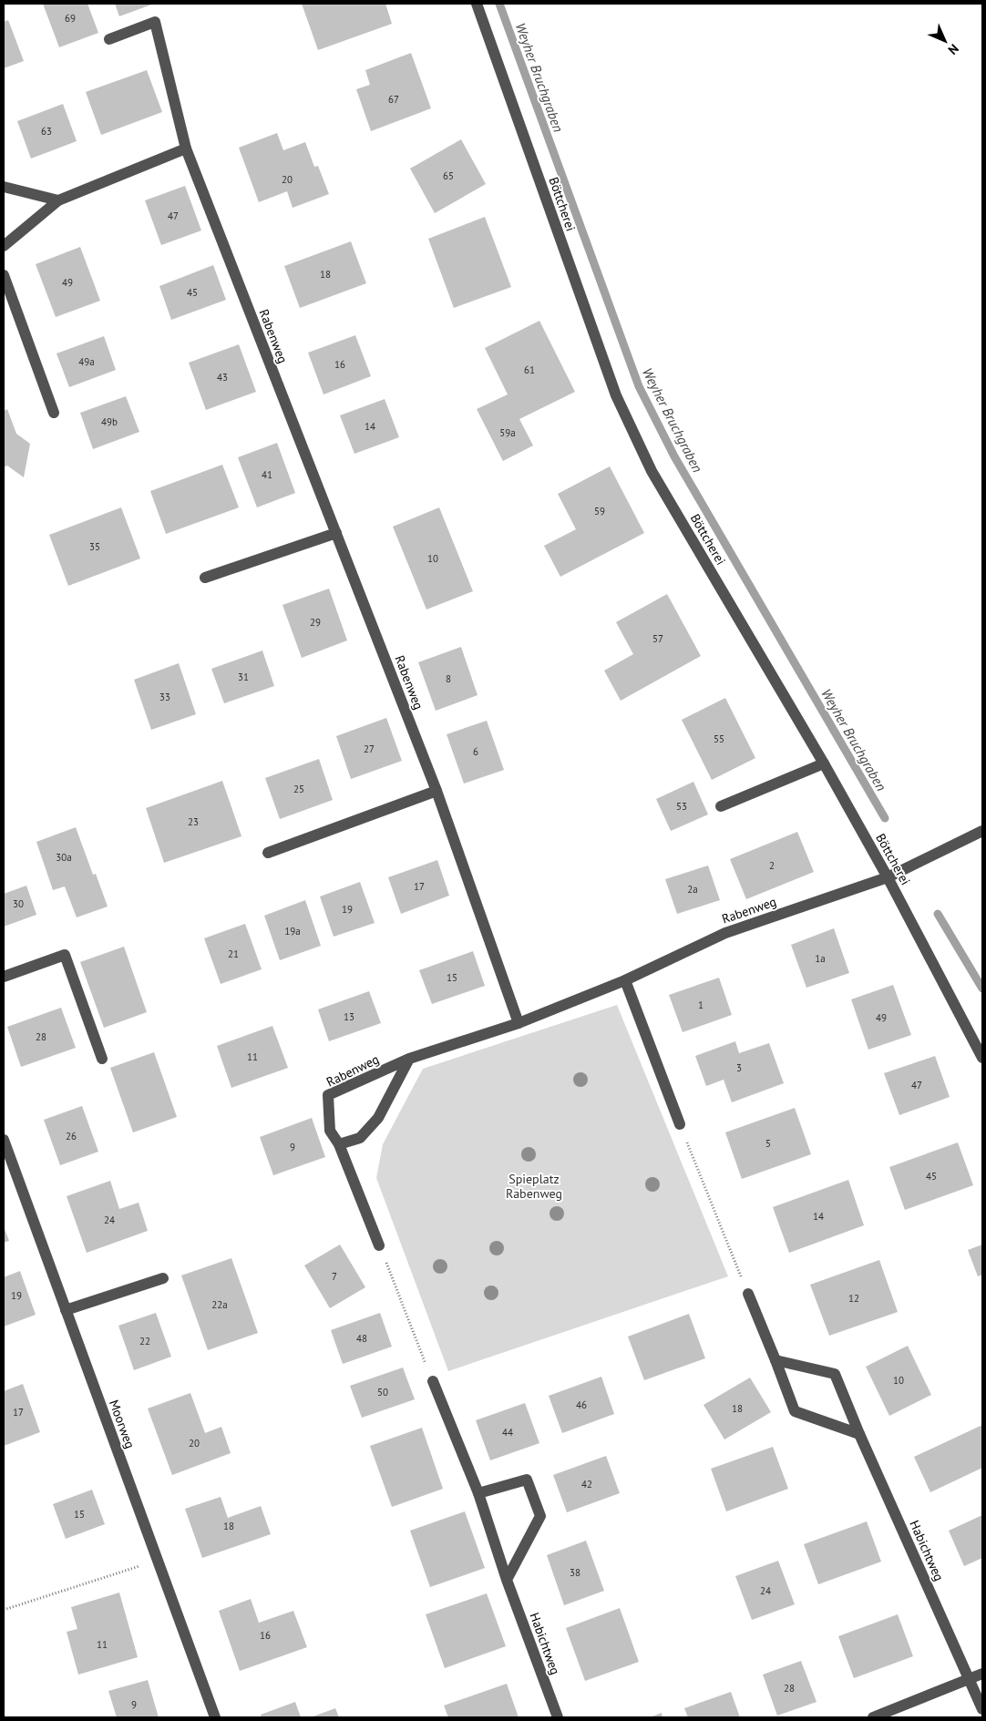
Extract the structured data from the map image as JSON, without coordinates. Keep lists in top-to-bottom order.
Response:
{
  "streets": {
    "street": [
      "Böttcherei",
      "Rabenweg",
      "Moorweg",
      "Habichtweg"
    ]
  },
  "crossings": [
    ["Böttcherei", "Rabenweg"]
  ],
  "water": ["Weyher Bruchgraben"],
  "parks": ["Spieplatz Rabenweg"],
  "house_numbers": [
    "69",
    "67",
    "63",
    "65",
    "20",
    "47",
    "18",
    "49",
    "45",
    "49a",
    "16",
    "61",
    "43",
    "49b",
    "14",
    "59a",
    "41",
    "59",
    "35",
    "10",
    "29",
    "57",
    "31",
    "8",
    "33",
    "55",
    "27",
    "6",
    "25",
    "53",
    "23",
    "30a",
    "2",
    "17",
    "2a",
    "30",
    "19",
    "19a",
    "21",
    "1a",
    "15",
    "1",
    "13",
    "49",
    "28",
    "11",
    "3",
    "47",
    "26",
    "5",
    "9",
    "45",
    "14",
    "24",
    "7",
    "19",
    "12",
    "22a",
    "48",
    "22",
    "10",
    "50",
    "46",
    "18",
    "17",
    "44",
    "20",
    "42",
    "15",
    "18",
    "38",
    "24",
    "16",
    "11",
    "28",
    "9"
  ],
  "north": "bottom right"
}
